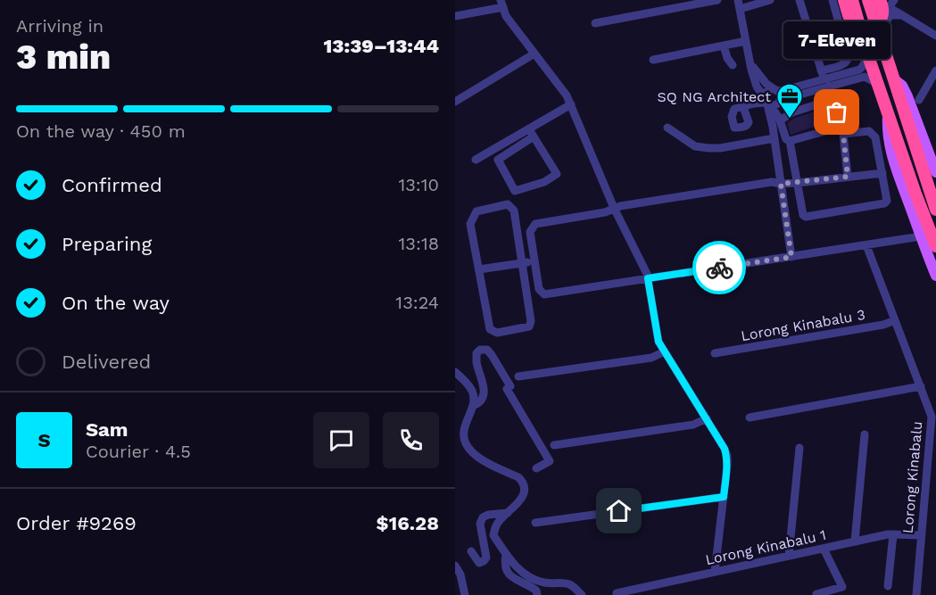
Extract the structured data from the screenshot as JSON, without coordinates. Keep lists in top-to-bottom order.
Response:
{
  "streets": {
    "street": ["Lorong Kinabalu 3", "Lorong Kinabalu", "Lorong Kinabalu 1"]
  },
  "crossings": [
    ["Lorong Kinabalu 3", "Lorong Kinabalu"],
    ["Lorong Kinabalu", "Lorong Kinabalu 1"]
  ],
  "places": {
    "other": ["7-Eleven"],
    "office": ["SQ NG Architect"]
  },
  "page": {
    "heading": ["3 min", "Arriving in", "13:39–13:44"],
    "panel": [
      "Sam",
      "Courier · 4.5",
      "Order #9269",
      "$16.28"
    ],
    "bubble": "7-Eleven",
    "bar": "On the way · 450 m",
    "list": [
      ["Confirmed", "13:10"],
      ["Preparing", "13:18"],
      ["On the way", "13:24"],
      "Delivered"
    ],
    "round": "S"
  }
}
